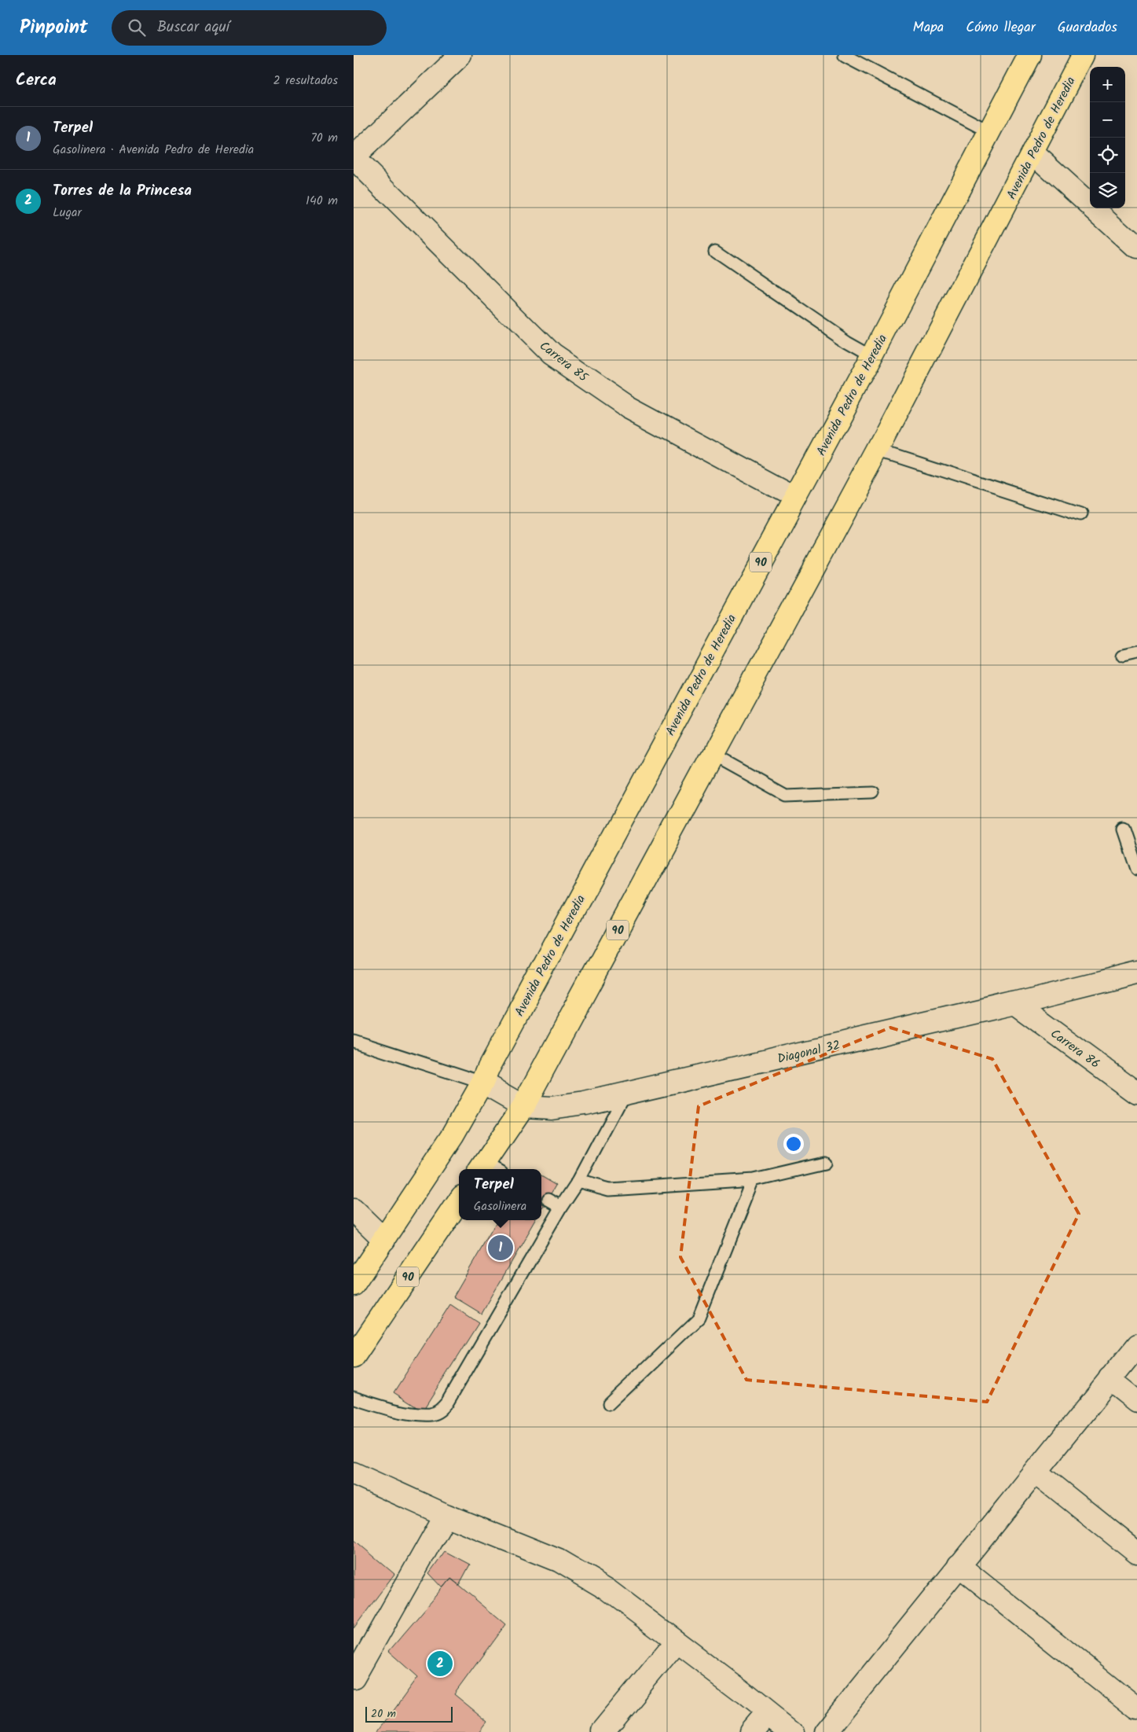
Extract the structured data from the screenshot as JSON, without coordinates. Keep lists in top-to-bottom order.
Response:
{
  "streets": {
    "highway": ["Avenida Pedro de Heredia", "90"],
    "street": ["Carrera 85", "Carrera 86", "Diagonal 32"]
  },
  "crossings": [
    ["Avenida Pedro de Heredia", "Carrera 85"],
    ["Avenida Pedro de Heredia", "Diagonal 32"],
    ["Carrera 86", "Diagonal 32"]
  ],
  "scale_bar": "20 m",
  "page": {
    "header": "Pinpoint",
    "search": "Buscar aquí",
    "nav": ["Mapa", "Cómo llegar", "Guardados"],
    "heading": ["Cerca", "2 resultados"],
    "map_buttons": ["+", "−"],
    "list": [
      {
        "mark": "1",
        "name": "Terpel",
        "note": "Gasolinera · Avenida Pedro de Heredia",
        "value": "70 m"
      },
      {
        "mark": "2",
        "name": "Torres de la Princesa",
        "note": "Lugar",
        "value": "140 m"
      }
    ],
    "popup": ["Terpel", "Gasolinera"],
    "pins": ["1", "2"],
    "scale": "20 m"
  }
}
